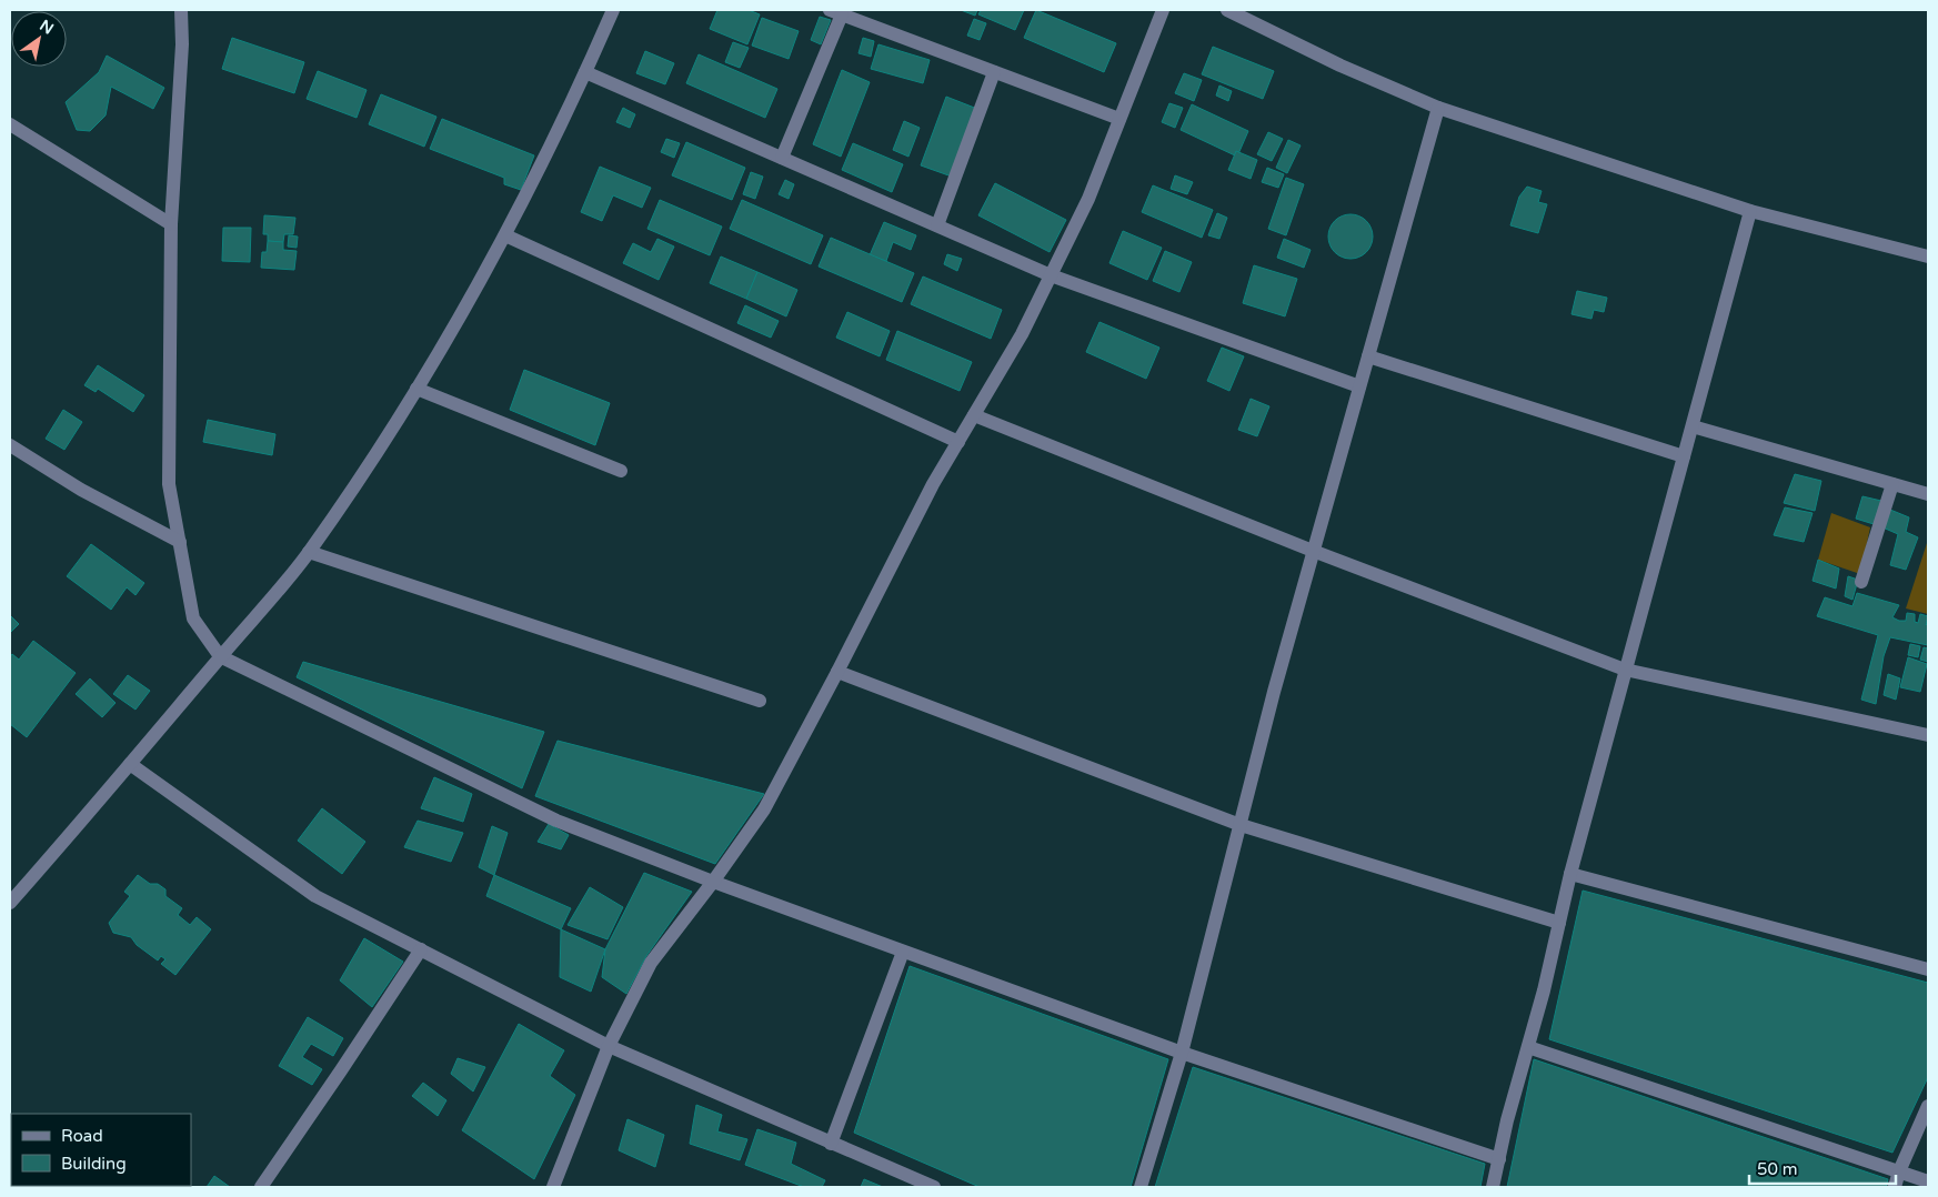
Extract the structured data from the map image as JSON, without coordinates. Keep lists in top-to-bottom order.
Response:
{
  "legend": ["Road", "Building"],
  "scale_bar": "50 m",
  "north": "top right"
}
